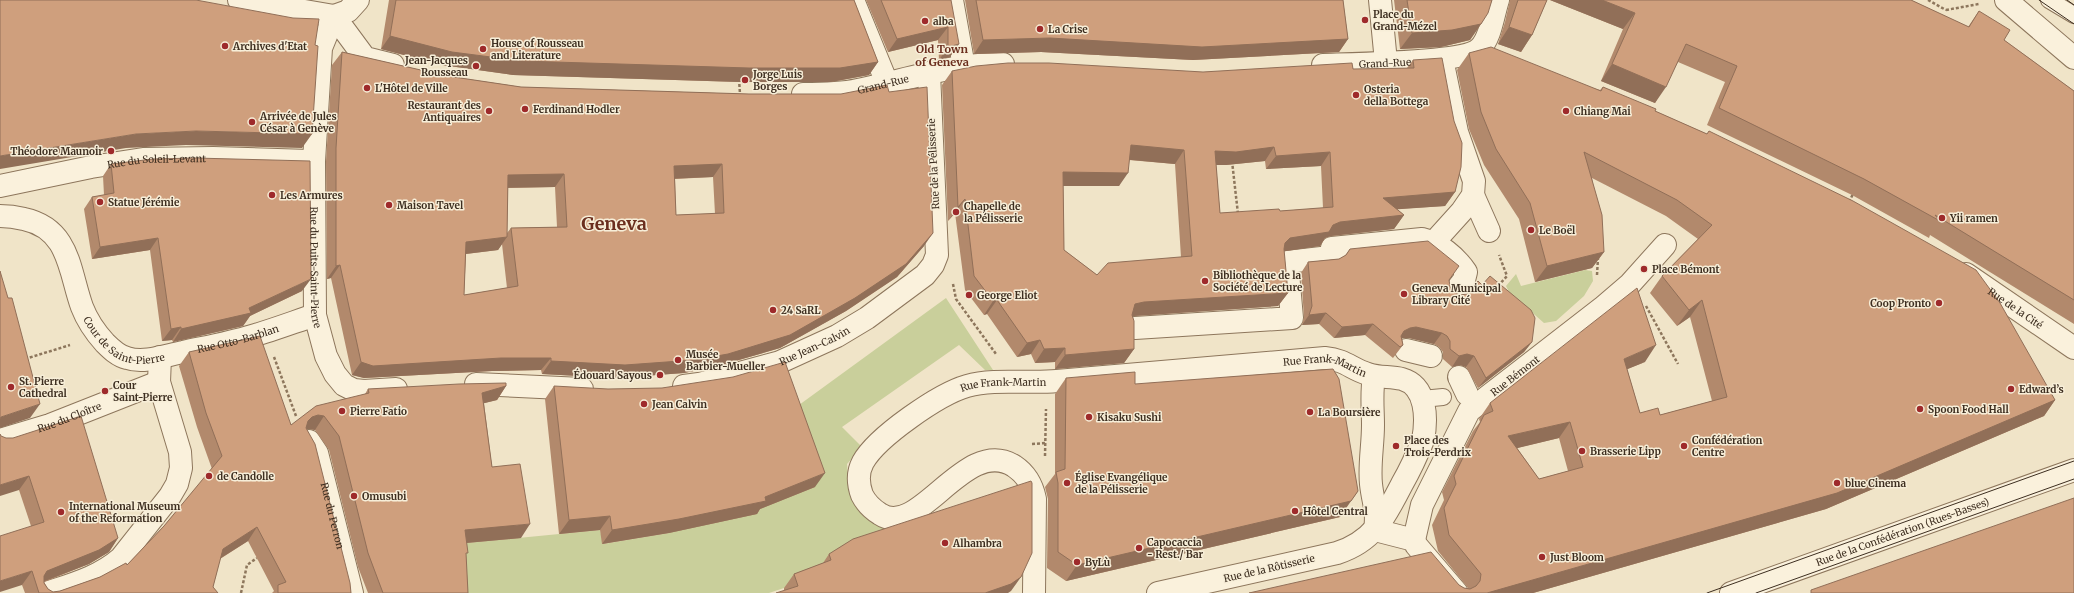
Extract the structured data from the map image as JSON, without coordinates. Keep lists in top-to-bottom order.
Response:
{
  "streets": {
    "street": [
      "Grand-Rue",
      "Rue du Soleil-Levant",
      "Rue de la Pélisserie",
      "Rue du Puits-Saint-Pierre",
      "Rue de la Cité",
      "Rue Otto-Barblan",
      "Cour de Saint-Pierre",
      "Rue Jean-Calvin",
      "Rue Frank-Martin",
      "Rue Bémont",
      "Rue du Cloître",
      "Rue du Perron",
      "Rue de la Confédération (Rues-Basses)",
      "Rue de la Rôtisserie"
    ]
  },
  "crossings": [
    ["Grand-Rue", "Rue de la Pélisserie"],
    ["Rue du Soleil-Levant", "Rue du Puits-Saint-Pierre"],
    ["Rue de la Pélisserie", "Rue Jean-Calvin"],
    ["Rue du Puits-Saint-Pierre", "Rue Otto-Barblan"],
    ["Rue Otto-Barblan", "Cour de Saint-Pierre"],
    ["Cour de Saint-Pierre", "Rue du Cloître"]
  ],
  "districts": ["Old Town of Geneva", "Geneva"],
  "places": [
    "Place du Grand-Mézel",
    "alba",
    "La Crise",
    "Archives d'Etat",
    "House of Rousseau and Literature",
    "Jean-Jacques Rousseau",
    "Jorge Luis Borges",
    "L'Hôtel de Ville",
    "Osteria della Bottega",
    "Ferdinand Hodler",
    "Restaurant des Antiquaires",
    "Chiang Mai",
    "Arrivée de Jules César à Genève",
    "Théodore Maunoir",
    "Les Armures",
    "Statue Jérémie",
    "Maison Tavel",
    "Chapelle de la Pélisserie",
    "Yii ramen",
    "Le Boël",
    "Place Bémont",
    "Bibliothèque de la Société de Lecture",
    "Geneva Municipal Library Cité",
    "George Eliot",
    "Coop Pronto",
    "24 SaRL",
    "Musée Barbier-Mueller",
    "Édouard Sayous",
    "St. Pierre Cathedral",
    "Edward’s",
    "Cour Saint-Pierre",
    "Jean Calvin",
    "Spoon Food Hall",
    "Pierre Fatio",
    "La Boursière",
    "Kisaku Sushi",
    "Place des Trois-Perdrix",
    "Confédération Centre",
    "Brasserie Lipp",
    "de Candolle",
    "Église Evangélique de la Pélisserie",
    "blue Cinema",
    "Omusubi",
    "Hôtel Central",
    "International Museum of the Reformation",
    "Alhambra",
    "Capocaccia - Rest./ Bar",
    "Just Bloom",
    "ByLù"
  ]
}
